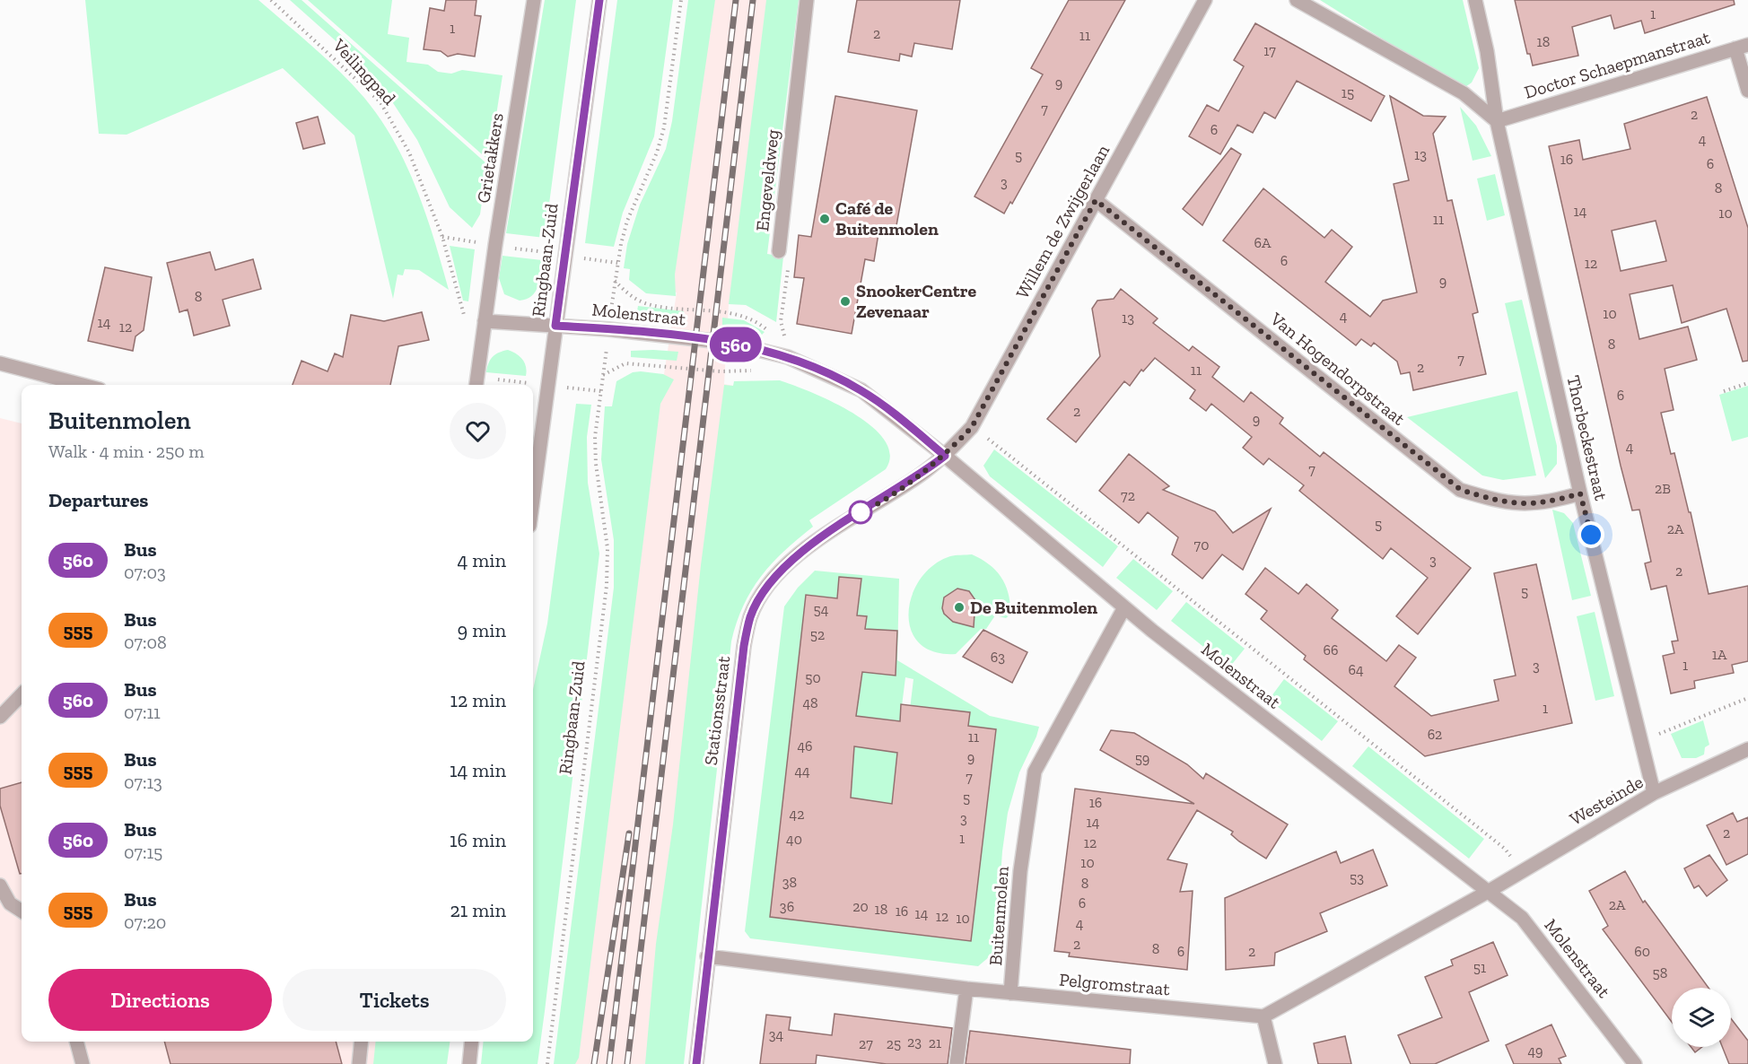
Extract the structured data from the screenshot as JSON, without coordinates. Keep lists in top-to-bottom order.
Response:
{
  "streets": {
    "street": [
      "Doctor Schaepmanstraat",
      "Grietakkers",
      "Engeveldweg",
      "Willem de Zwijgerlaan",
      "Ringbaan-Zuid",
      "Molenstraat",
      "Van Hogendorpstraat",
      "Thorbeckestraat",
      "Stationsstraat",
      "Westeinde",
      "Buitenmolen",
      "Pelgromstraat"
    ],
    "path": ["Veilingpad"]
  },
  "crossings": [
    ["Doctor Schaepmanstraat", "Thorbeckestraat"],
    ["Grietakkers", "Molenstraat"],
    ["Engeveldweg", "Ringbaan-Zuid"],
    ["Engeveldweg", "Molenstraat"],
    ["Willem de Zwijgerlaan", "Molenstraat"],
    ["Willem de Zwijgerlaan", "Van Hogendorpstraat"],
    ["Willem de Zwijgerlaan", "Stationsstraat"],
    ["Ringbaan-Zuid", "Molenstraat"],
    ["Molenstraat", "Stationsstraat"],
    ["Molenstraat", "Westeinde"],
    ["Molenstraat", "Buitenmolen"],
    ["Van Hogendorpstraat", "Thorbeckestraat"],
    ["Thorbeckestraat", "Westeinde"],
    ["Stationsstraat", "Pelgromstraat"],
    ["Buitenmolen", "Pelgromstraat"]
  ],
  "places": ["Café de Buitenmolen", "SnookerCentre Zevenaar", "De Buitenmolen"],
  "lines": ["bus line 560"],
  "house_numbers": [
    "1",
    "1",
    "2",
    "11",
    "18",
    "17",
    "9",
    "15",
    "7",
    "2",
    "6",
    "4",
    "13",
    "5",
    "16",
    "6",
    "3",
    "8",
    "14",
    "10",
    "11",
    "6A",
    "6",
    "12",
    "9",
    "8",
    "10",
    "4",
    "13",
    "14",
    "12",
    "8",
    "7",
    "2",
    "11",
    "6",
    "2",
    "9",
    "4",
    "7",
    "2B",
    "72",
    "5",
    "2A",
    "70",
    "3",
    "2",
    "5",
    "54",
    "52",
    "66",
    "1A",
    "63",
    "1",
    "3",
    "64",
    "50",
    "48",
    "1",
    "62",
    "11",
    "46",
    "9",
    "59",
    "44",
    "7",
    "5",
    "16",
    "42",
    "3",
    "14",
    "2",
    "1",
    "40",
    "12",
    "10",
    "53",
    "38",
    "8",
    "6",
    "2A",
    "36",
    "20",
    "18",
    "16",
    "14",
    "12",
    "10",
    "4",
    "2",
    "8",
    "6",
    "2",
    "60",
    "51",
    "58",
    "34",
    "23",
    "21",
    "27",
    "25",
    "49"
  ],
  "page": {
    "on_map": "560",
    "heading": [
      ["Buitenmolen", "Walk · 4 min · 250 m"],
      "Departures"
    ],
    "list": [
      {
        "mark": "560",
        "name": "Bus",
        "note": "07:03",
        "value": "4 min"
      },
      {
        "mark": "555",
        "name": "Bus",
        "note": "07:08",
        "value": "9 min"
      },
      {
        "mark": "560",
        "name": "Bus",
        "note": "07:11",
        "value": "12 min"
      },
      {
        "mark": "555",
        "name": "Bus",
        "note": "07:13",
        "value": "14 min"
      },
      {
        "mark": "560",
        "name": "Bus",
        "note": "07:15",
        "value": "16 min"
      },
      {
        "mark": "555",
        "name": "Bus",
        "note": "07:20",
        "value": "21 min"
      }
    ],
    "buttons": ["Directions", "Tickets"]
  }
}
